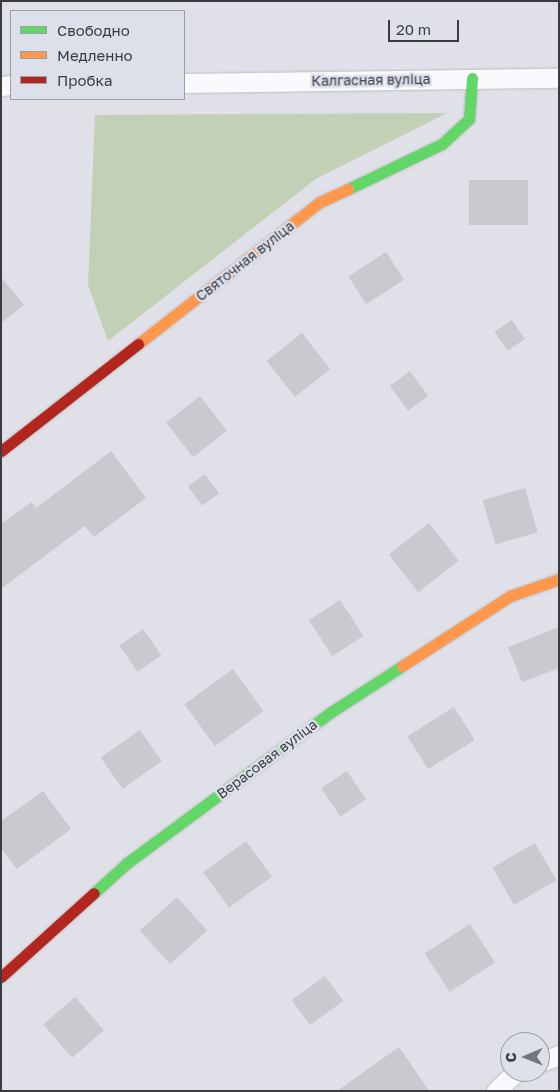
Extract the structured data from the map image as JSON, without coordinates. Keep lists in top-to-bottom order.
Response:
{
  "streets": {
    "street": ["Калгасная вуліца", "Святочная вуліца", "Верасовая вуліца"]
  },
  "crossings": [
    ["Калгасная вуліца", "Святочная вуліца"]
  ],
  "legend": ["Свободно", "Медленно", "Пробка"],
  "scale_bar": "20 m",
  "north": "left"
}
